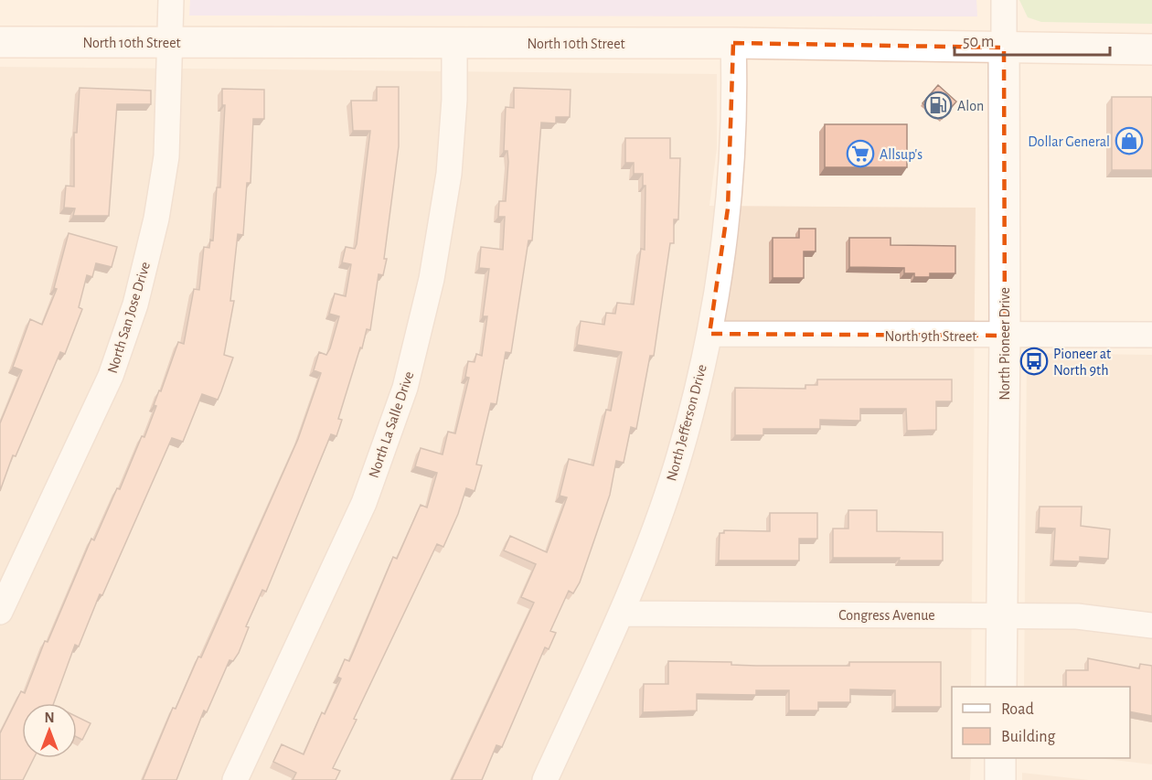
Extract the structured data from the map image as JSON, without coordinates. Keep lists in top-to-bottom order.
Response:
{
  "streets": {
    "main road": ["North 10th Street", "North Pioneer Drive"],
    "street": [
      "North San Jose Drive",
      "North 9th Street",
      "North Jefferson Drive",
      "North La Salle Drive",
      "Congress Avenue"
    ]
  },
  "crossings": [
    ["North 10th Street", "North San Jose Drive"],
    ["North 10th Street", "North Pioneer Drive"],
    ["North 10th Street", "North Jefferson Drive"],
    ["North 10th Street", "North La Salle Drive"],
    ["North 9th Street", "North Pioneer Drive"],
    ["North 9th Street", "North Jefferson Drive"],
    ["North Pioneer Drive", "Congress Avenue"],
    ["North Jefferson Drive", "Congress Avenue"]
  ],
  "places": {
    "fuel station": ["Alon"],
    "shop": ["Dollar General"],
    "supermarket": ["Allsup's"],
    "bus stop": ["Pioneer at North 9th"]
  },
  "legend": ["Road", "Building"],
  "scale_bar": "50 m",
  "north": "top"
}
